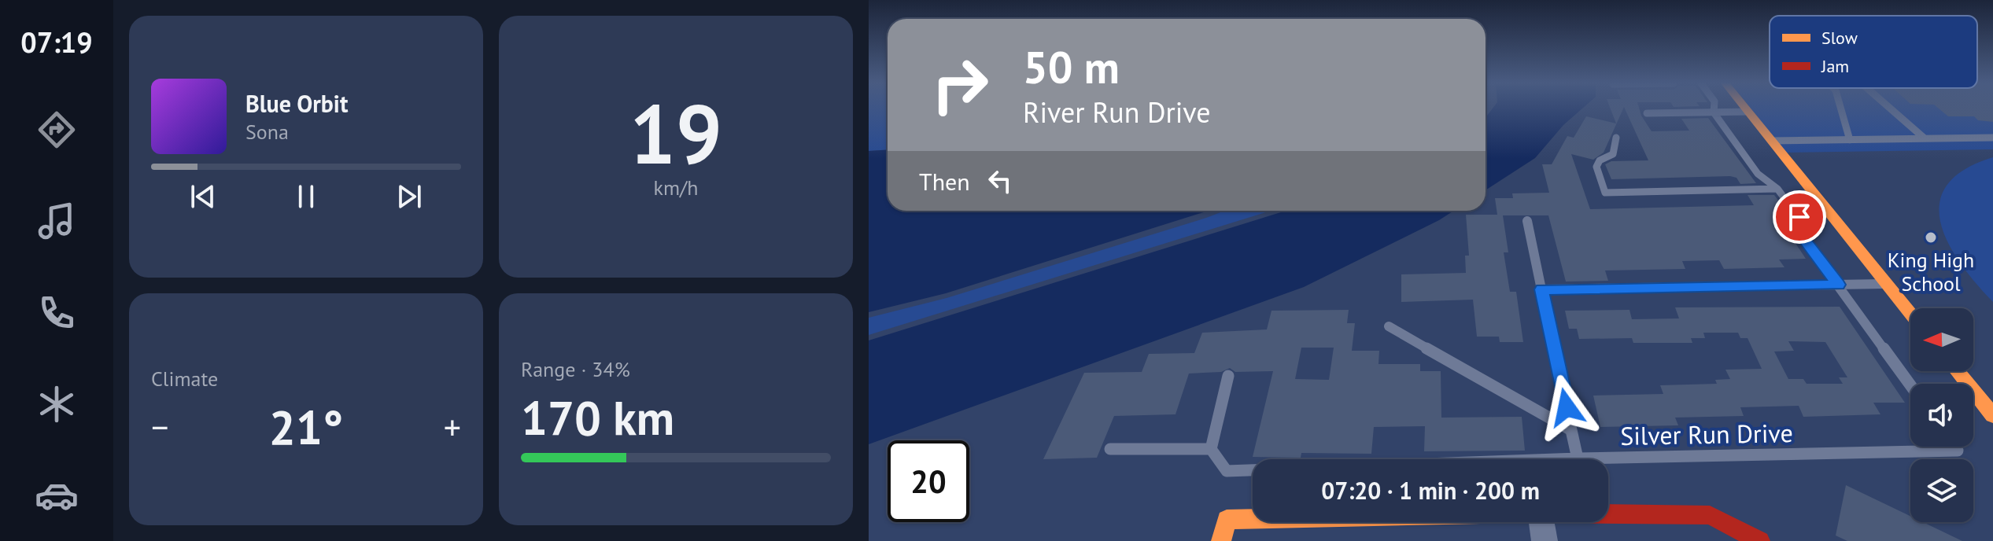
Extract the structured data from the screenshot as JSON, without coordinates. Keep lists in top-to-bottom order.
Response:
{
  "streets": {
    "lane": ["Silver Run Drive"]
  },
  "places": ["King High School"],
  "legend": ["Slow", "Jam"],
  "north": "left",
  "page": {
    "tabs": "07:19",
    "tile": [
      ["19", "km/h"],
      "Climate",
      ["Range · 34%", "170 km"]
    ],
    "turn": ["50 m", "River Run Drive"],
    "song": ["Blue Orbit", "Sona"],
    "then": "Then",
    "heat": ["−", "21°", "+"],
    "limit": "20",
    "trip": "07:20 · 1 min · 200 m"
  }
}
